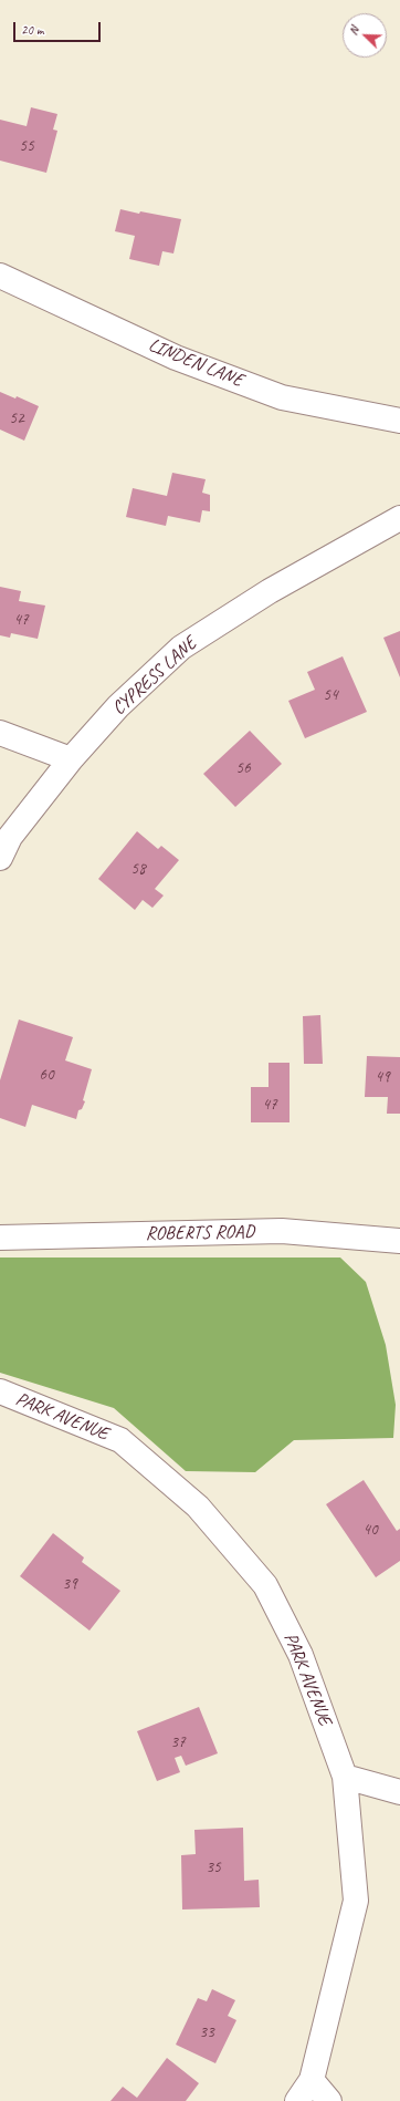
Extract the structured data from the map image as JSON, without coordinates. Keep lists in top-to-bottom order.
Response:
{
  "streets": {
    "street": [
      "LINDEN LANE",
      "CYPRESS LANE",
      "ROBERTS ROAD",
      "PARK AVENUE"
    ]
  },
  "house_numbers": [
    "55",
    "52",
    "47",
    "54",
    "56",
    "58",
    "60",
    "49",
    "47",
    "40",
    "39",
    "37",
    "35",
    "33"
  ],
  "scale_bar": "20 m",
  "north": "top left"
}
